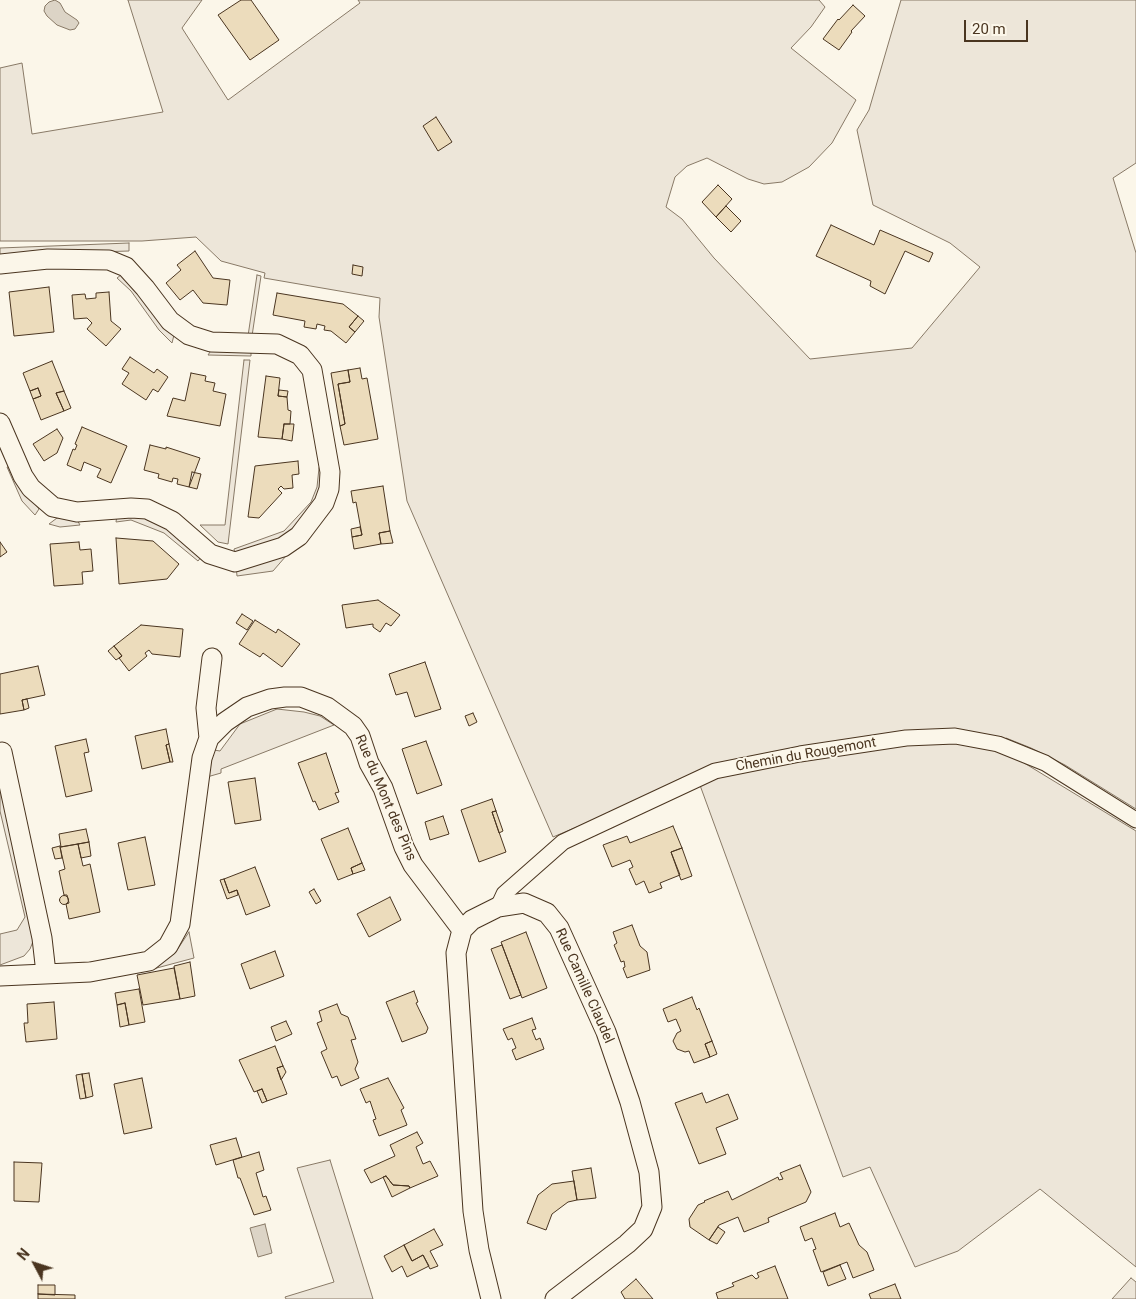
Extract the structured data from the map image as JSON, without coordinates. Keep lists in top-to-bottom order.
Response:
{
  "streets": {
    "street": ["Chemin du Rougemont", "Rue du Mont des Pins", "Rue Camille Claudel"]
  },
  "crossings": [
    ["Chemin du Rougemont", "Rue Camille Claudel"],
    ["Rue du Mont des Pins", "Rue Camille Claudel"]
  ],
  "scale_bar": "20 m",
  "north": "top left"
}
